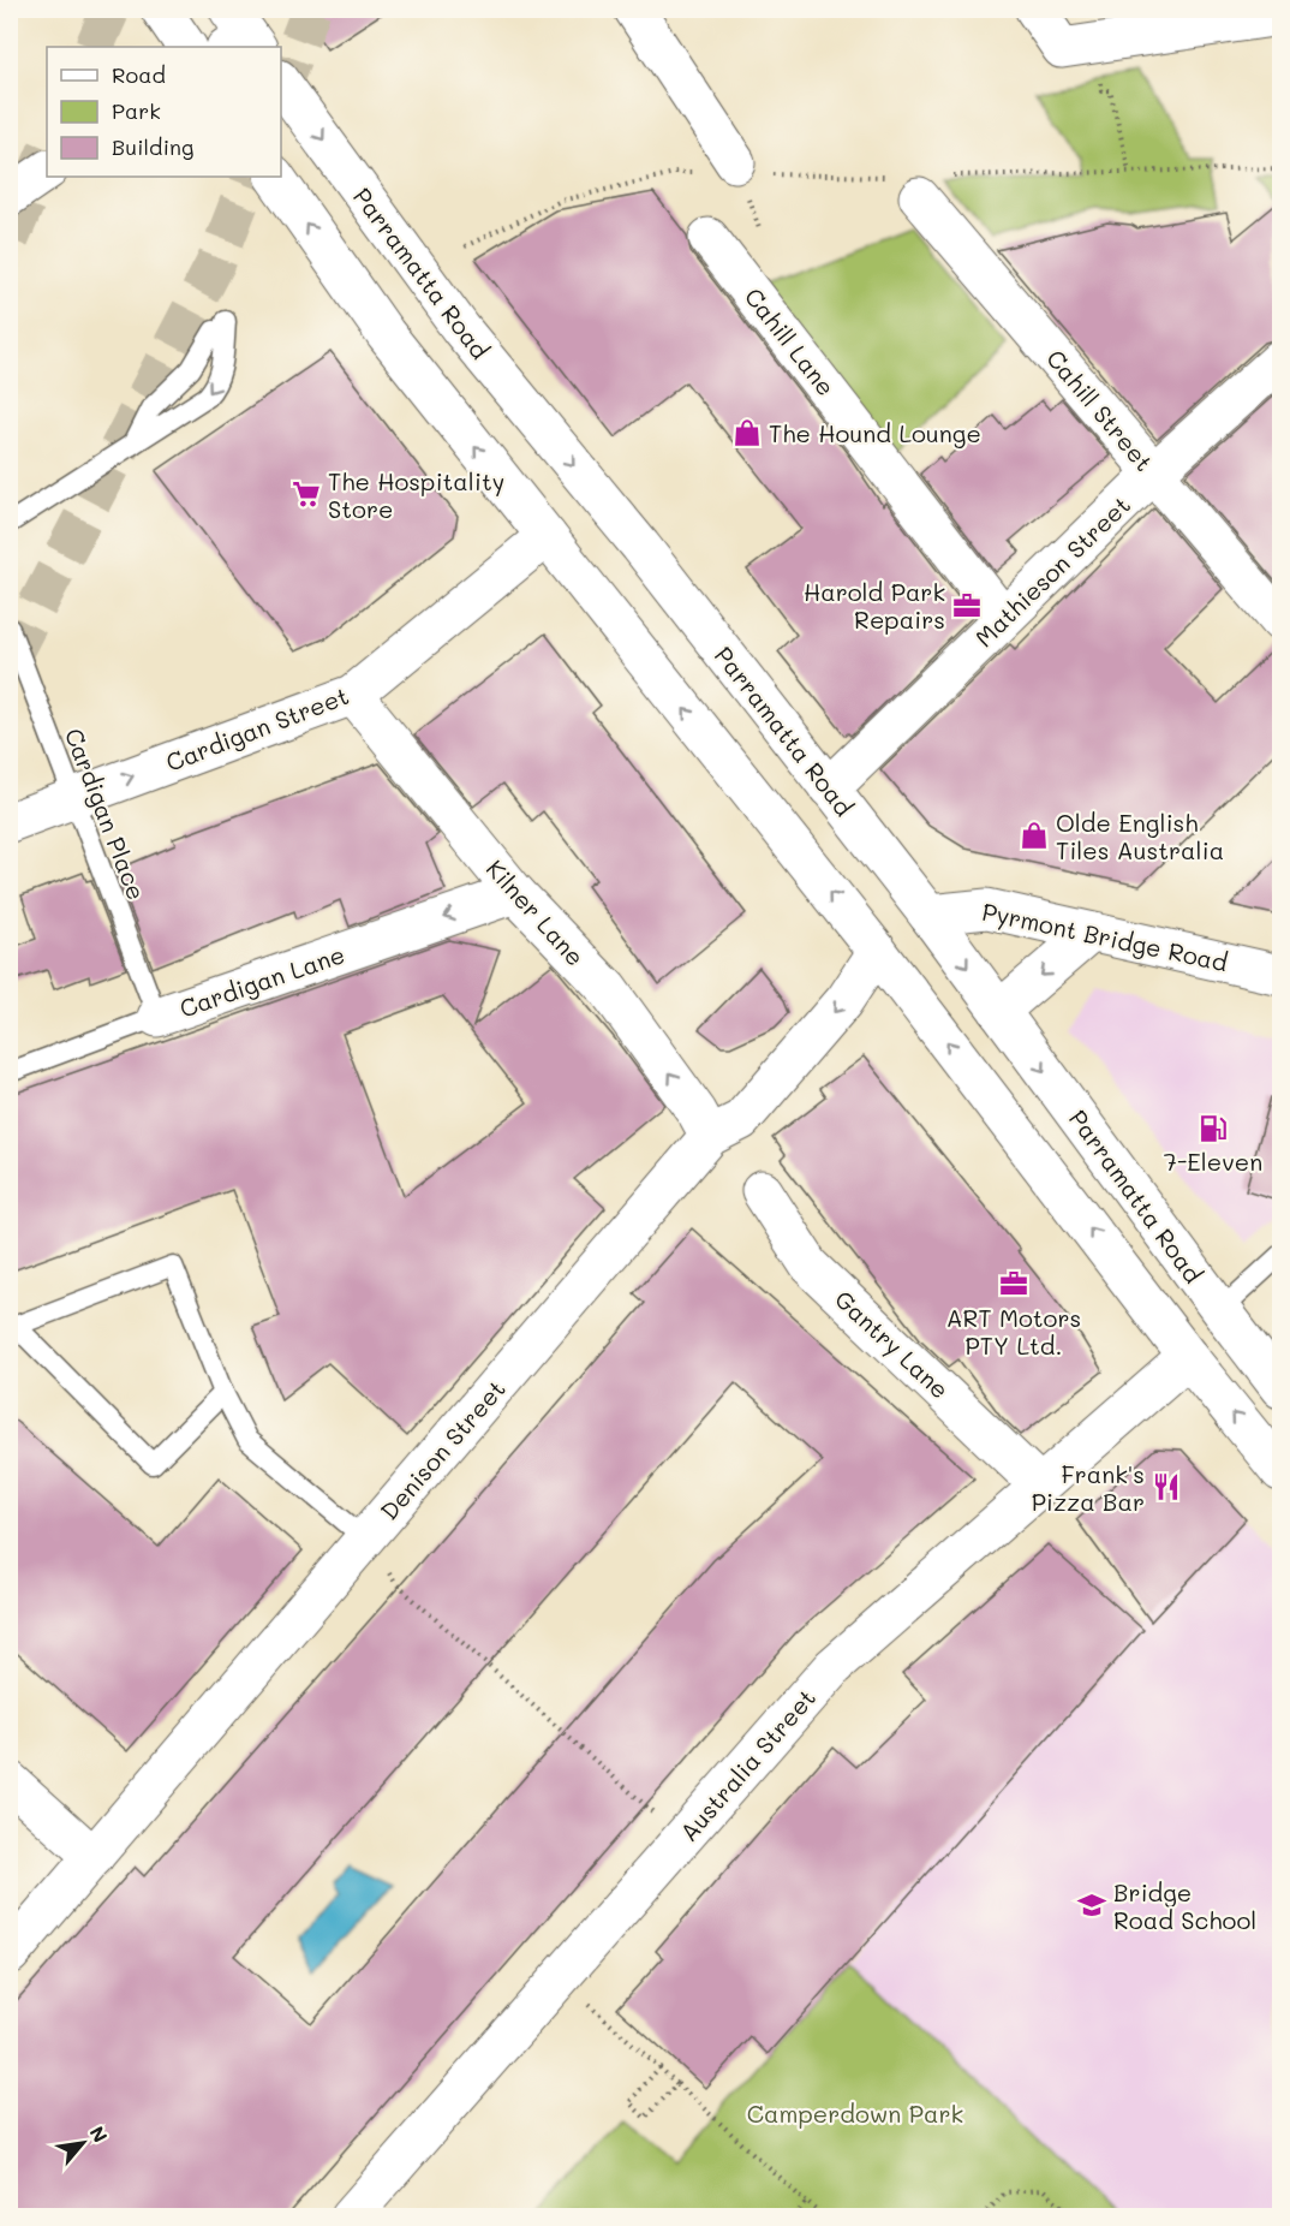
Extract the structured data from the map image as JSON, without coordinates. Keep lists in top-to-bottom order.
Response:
{
  "streets": {
    "main road": [
      "Parramatta Road",
      "Cahill Lane",
      "Cahill Street",
      "Mathieson Street",
      "Cardigan Street",
      "Kilner Lane",
      "Pyrmont Bridge Road",
      "Cardigan Lane",
      "Gantry Lane",
      "Denison Street",
      "Australia Street"
    ],
    "lane": ["Cardigan Place"]
  },
  "crossings": [
    ["Parramatta Road", "Mathieson Street"],
    ["Parramatta Road", "Pyrmont Bridge Road"],
    ["Cahill Lane", "Mathieson Street"],
    ["Cahill Street", "Mathieson Street"],
    ["Cardigan Street", "Cardigan Place"],
    ["Cardigan Street", "Kilner Lane"],
    ["Cardigan Place", "Cardigan Lane"],
    ["Kilner Lane", "Cardigan Lane"],
    ["Kilner Lane", "Denison Street"],
    ["Gantry Lane", "Australia Street"]
  ],
  "one_way": ["Cardigan Street", "Cardigan Lane"],
  "parks": ["Camperdown Park"],
  "places": {
    "shop": ["The Hound Lounge", "Olde English Tiles Australia"],
    "supermarket": ["The Hospitality Store"],
    "office": ["Harold Park Repairs", "ART Motors PTY Ltd."],
    "fuel station": ["7-Eleven"],
    "restaurant": ["Frank's Pizza Bar"],
    "school or university": ["Bridge Road School"]
  },
  "legend": ["Road", "Park", "Building"],
  "north": "top right"
}
